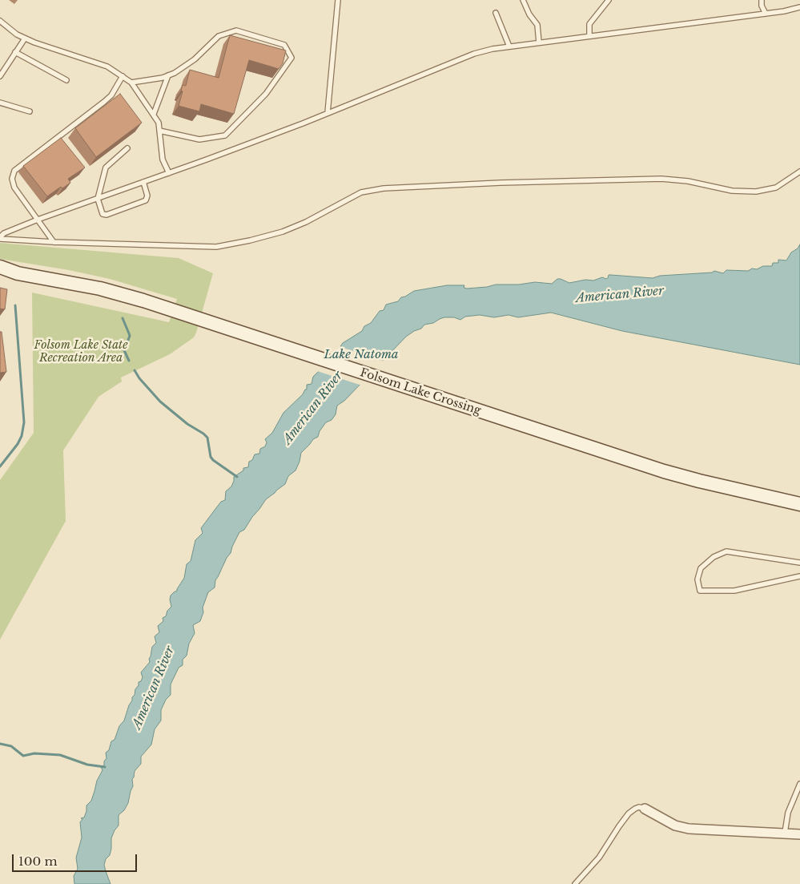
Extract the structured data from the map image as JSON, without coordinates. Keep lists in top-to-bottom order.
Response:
{
  "streets": {
    "main road": ["Folsom Lake Crossing"]
  },
  "water": ["American River", "Lake Natoma"],
  "parks": ["Folsom Lake State Recreation Area"],
  "scale_bar": "100 m"
}
